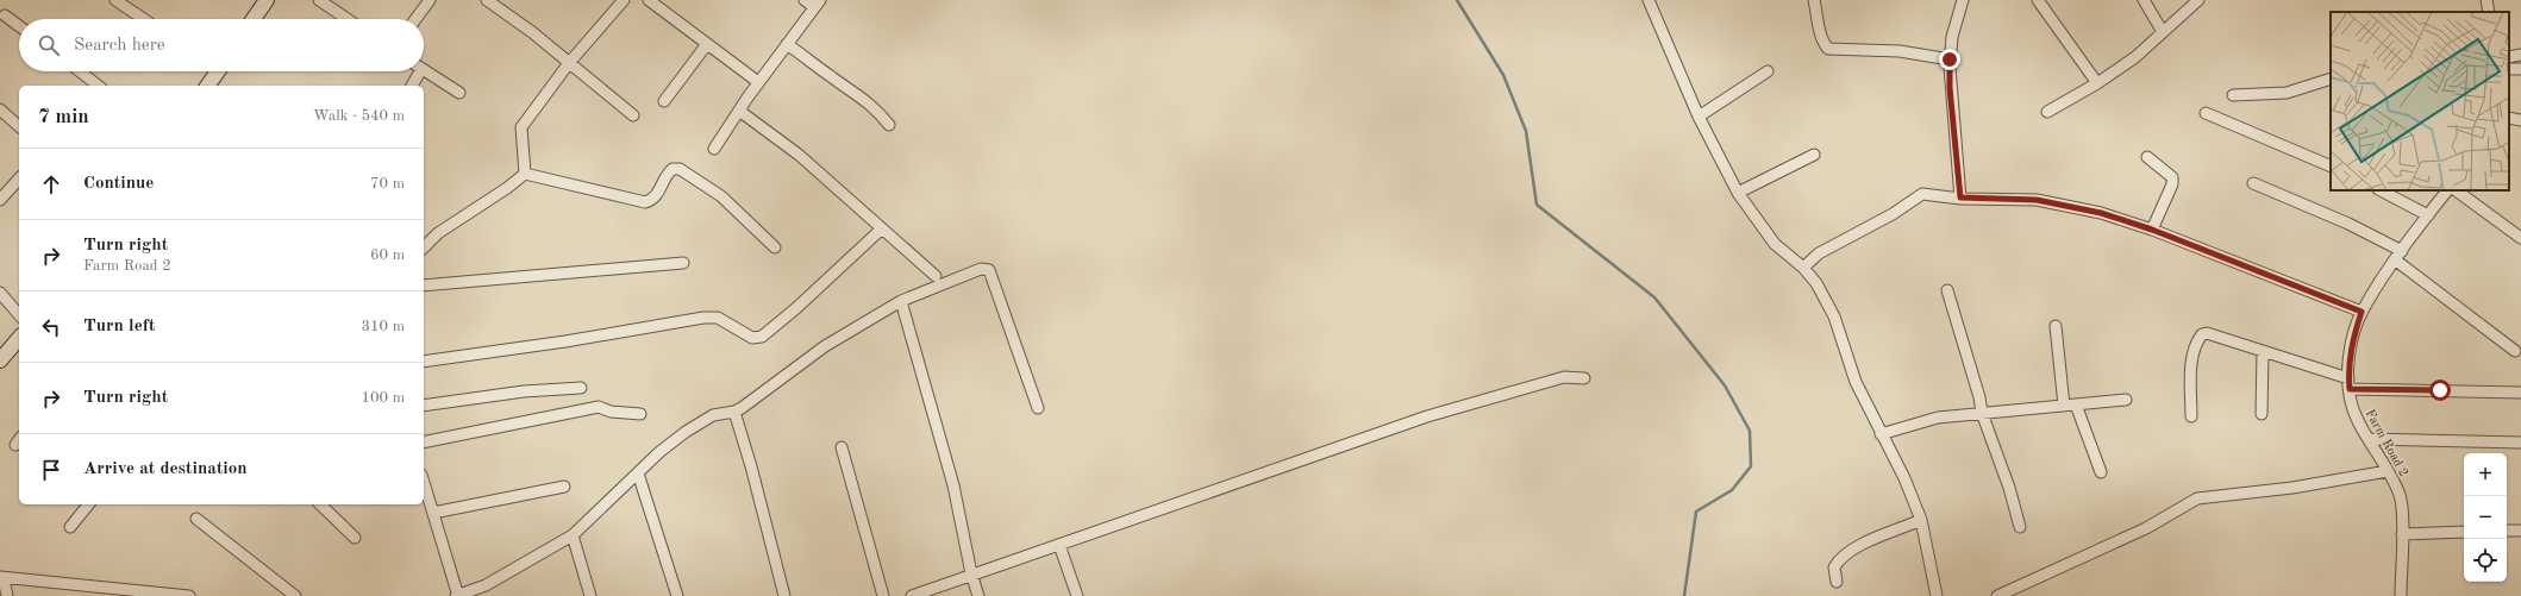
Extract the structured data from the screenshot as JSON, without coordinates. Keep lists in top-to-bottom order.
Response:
{
  "streets": {
    "street": ["Farm Road 2"]
  },
  "page": {
    "search": "Search here",
    "heading": ["7 min", "Walk · 540 m"],
    "list": [
      ["Continue", "70 m"],
      ["Turn right", "Farm Road 2", "60 m"],
      ["Turn left", "310 m"],
      ["Turn right", "100 m"],
      "Arrive at destination"
    ],
    "map_buttons": ["+", "−"]
  }
}
